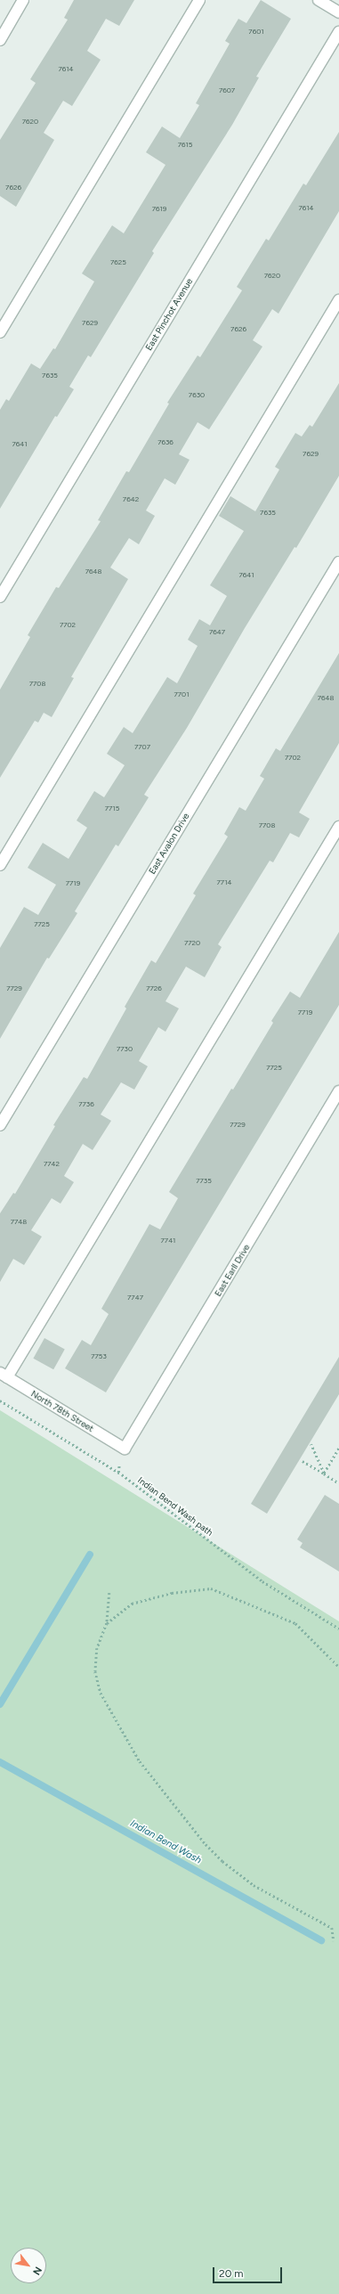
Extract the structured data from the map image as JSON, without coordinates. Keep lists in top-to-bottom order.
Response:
{
  "streets": {
    "street": [
      "East Pinchot Avenue",
      "East Avalon Drive",
      "East Earll Drive",
      "North 78th Street"
    ],
    "path": ["Indian Bend Wash path"]
  },
  "crossings": [
    ["East Earll Drive", "North 78th Street"]
  ],
  "water": ["Indian Bend Wash"],
  "house_numbers": [
    "7601",
    "7614",
    "7607",
    "7620",
    "7615",
    "7626",
    "7614",
    "7619",
    "7625",
    "7620",
    "7629",
    "7626",
    "7635",
    "7630",
    "7636",
    "7641",
    "7629",
    "7642",
    "7635",
    "7648",
    "7641",
    "7702",
    "7647",
    "7708",
    "7701",
    "7648",
    "7707",
    "7702",
    "7715",
    "7708",
    "7714",
    "7719",
    "7725",
    "7720",
    "7729",
    "7726",
    "7719",
    "7730",
    "7725",
    "7736",
    "7729",
    "7742",
    "7735",
    "7748",
    "7741",
    "7747",
    "7753"
  ],
  "scale_bar": "20 m",
  "north": "bottom right"
}
